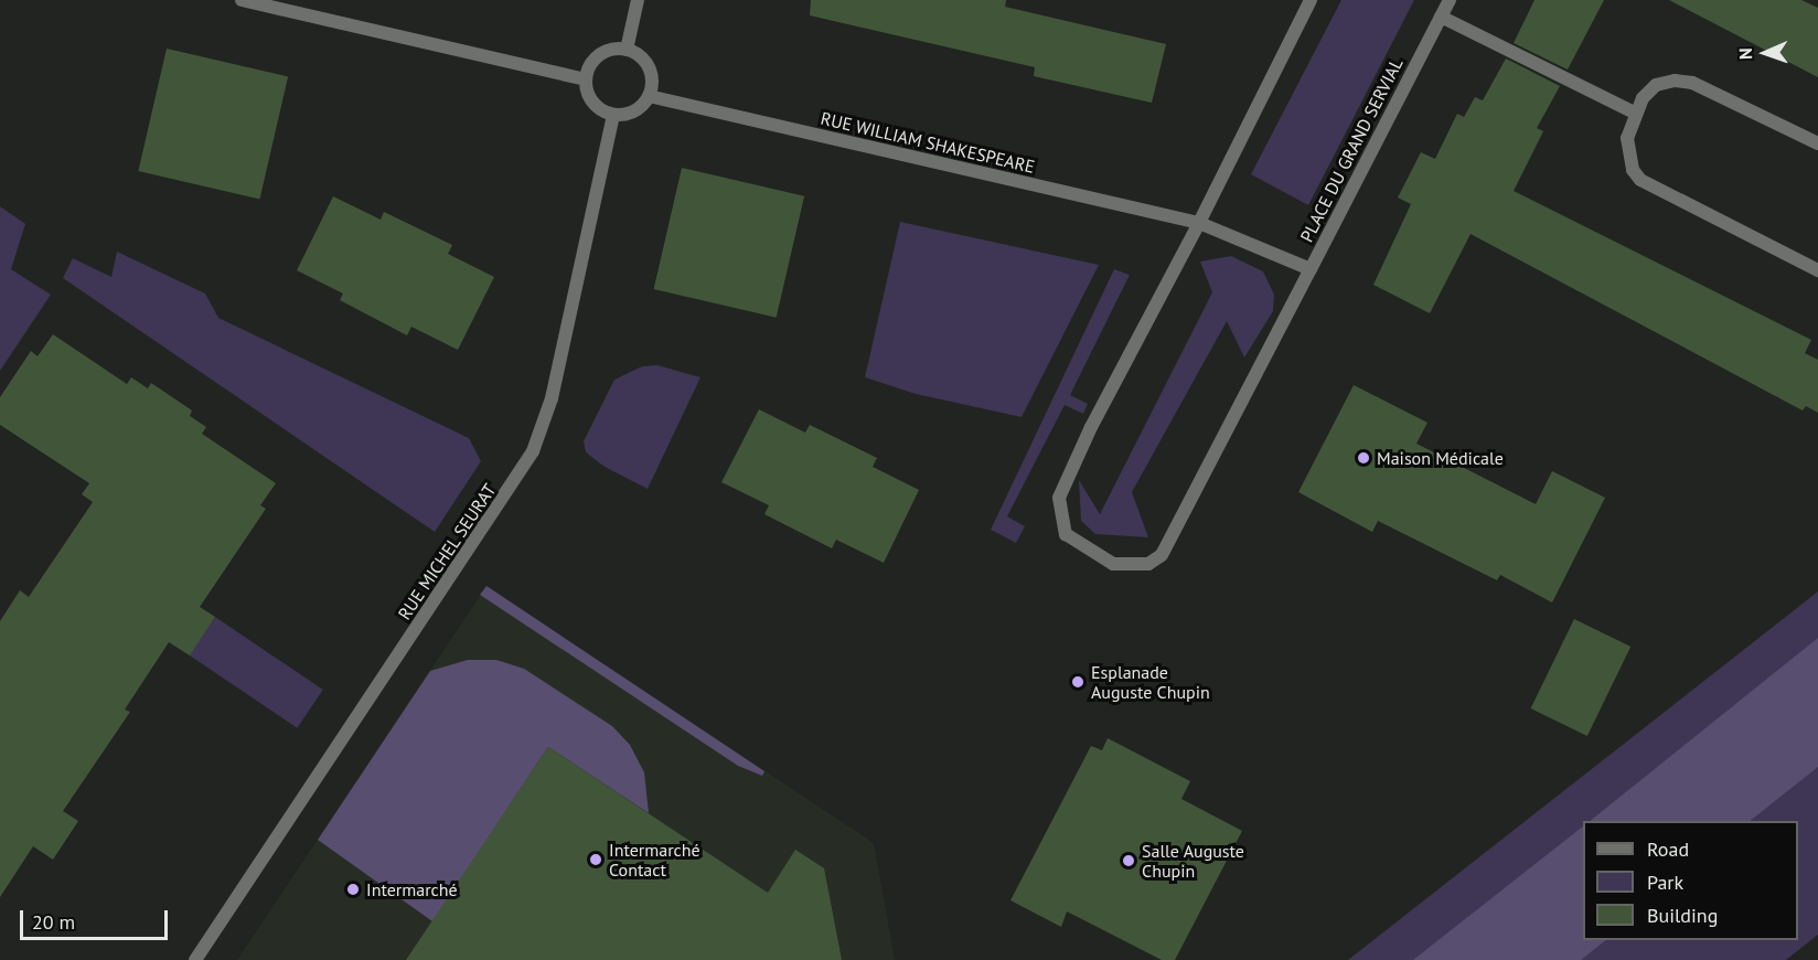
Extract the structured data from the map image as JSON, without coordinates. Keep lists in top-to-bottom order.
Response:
{
  "streets": {
    "street": ["RUE WILLIAM SHAKESPEARE", "PLACE DU GRAND SERVIAL", "RUE MICHEL SEURAT"]
  },
  "crossings": [
    ["RUE WILLIAM SHAKESPEARE", "PLACE DU GRAND SERVIAL"],
    ["RUE WILLIAM SHAKESPEARE", "RUE MICHEL SEURAT"]
  ],
  "places": [
    "Maison Médicale",
    "Esplanade Auguste Chupin",
    "Intermarché Contact",
    "Salle Auguste Chupin",
    "Intermarché"
  ],
  "legend": ["Road", "Park", "Building"],
  "scale_bar": "20 m",
  "north": "left"
}
